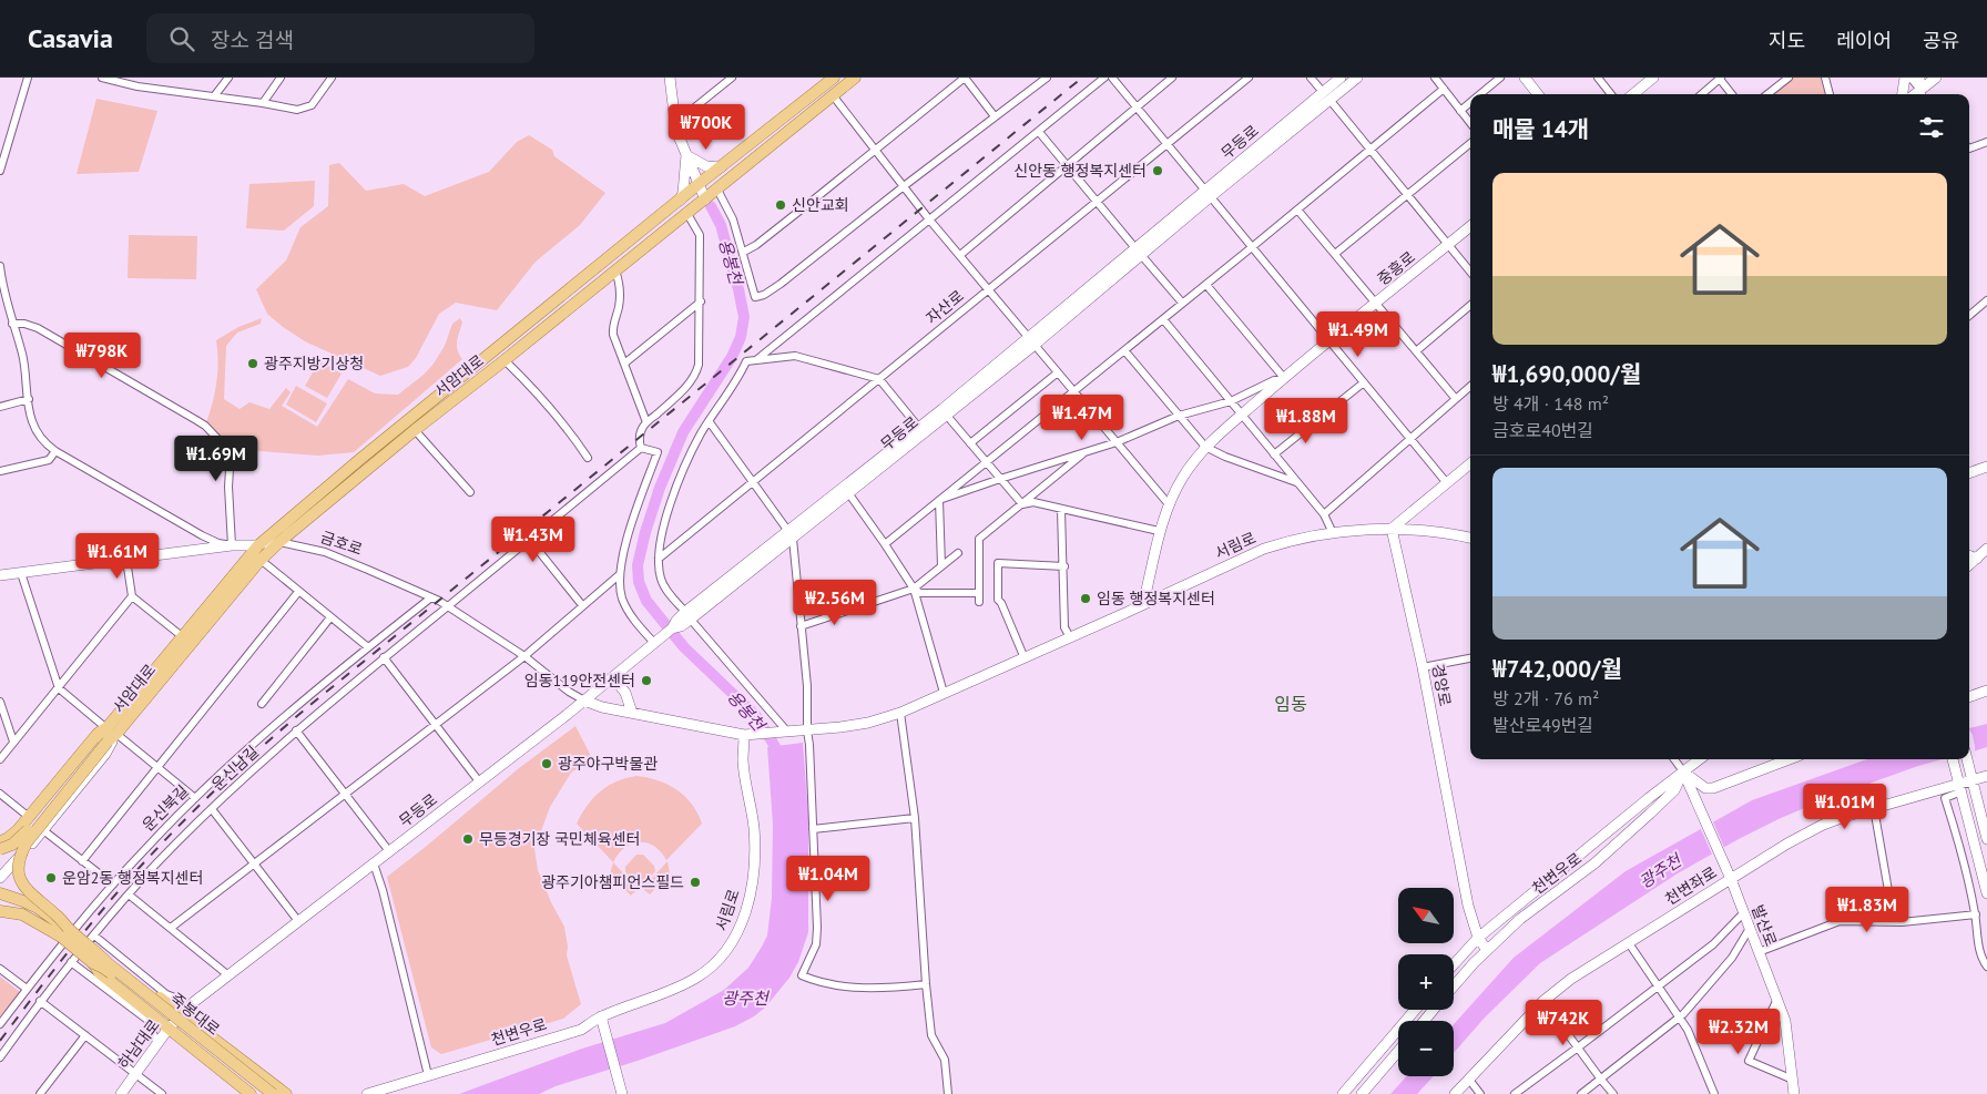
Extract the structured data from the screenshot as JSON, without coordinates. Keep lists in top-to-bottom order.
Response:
{
  "streets": {
    "main road": ["서암대로", "죽봉대로"],
    "street": [
      "무등로",
      "중흥로",
      "자산로",
      "금호로",
      "서림로",
      "경양로",
      "운신남길",
      "운신북길",
      "천변우로",
      "천변좌로",
      "발산로",
      "하남대로"
    ]
  },
  "crossings": [
    ["무등로", "자산로"],
    ["무등로", "금호로"],
    ["무등로", "서림로"],
    ["무등로", "하남대로"],
    ["중흥로", "서림로"],
    ["서암대로", "금호로"],
    ["금호로", "서림로"],
    ["금호로", "운신남길"],
    ["금호로", "운신북길"],
    ["서림로", "경양로"],
    ["서림로", "천변우로"],
    ["경양로", "천변우로"],
    ["천변우로", "발산로"],
    ["천변좌로", "발산로"]
  ],
  "districts": ["임동"],
  "water": ["용봉천", "광주천"],
  "places": [
    "신안동 행정복지센터",
    "신안교회",
    "광주지방기상청",
    "임동 행정복지센터",
    "임동119안전센터",
    "광주야구박물관",
    "무등경기장 국민체육센터",
    "운암2동 행정복지센터",
    "광주기아챔피언스필드"
  ],
  "north": "top left",
  "page": {
    "header": "Casavia",
    "search": "장소 검색",
    "nav": ["지도", "레이어", "공유"],
    "heading": "매물 14개",
    "price": [
      "₩700K",
      "₩1.49M",
      "₩798K",
      "₩1.47M",
      "₩1.88M",
      "₩1.69M",
      "₩1.43M",
      "₩1.61M",
      "₩2.56M",
      "₩1.01M",
      "₩1.04M",
      "₩1.83M",
      "₩742K",
      "₩2.32M"
    ],
    "list": [
      {
        "name": "₩1,690,000/월",
        "note": "방 4개 · 148 m² · 금호로40번길"
      },
      {
        "name": "₩742,000/월",
        "note": "방 2개 · 76 m² · 발산로49번길"
      }
    ],
    "map_buttons": ["+", "−"]
  }
}
